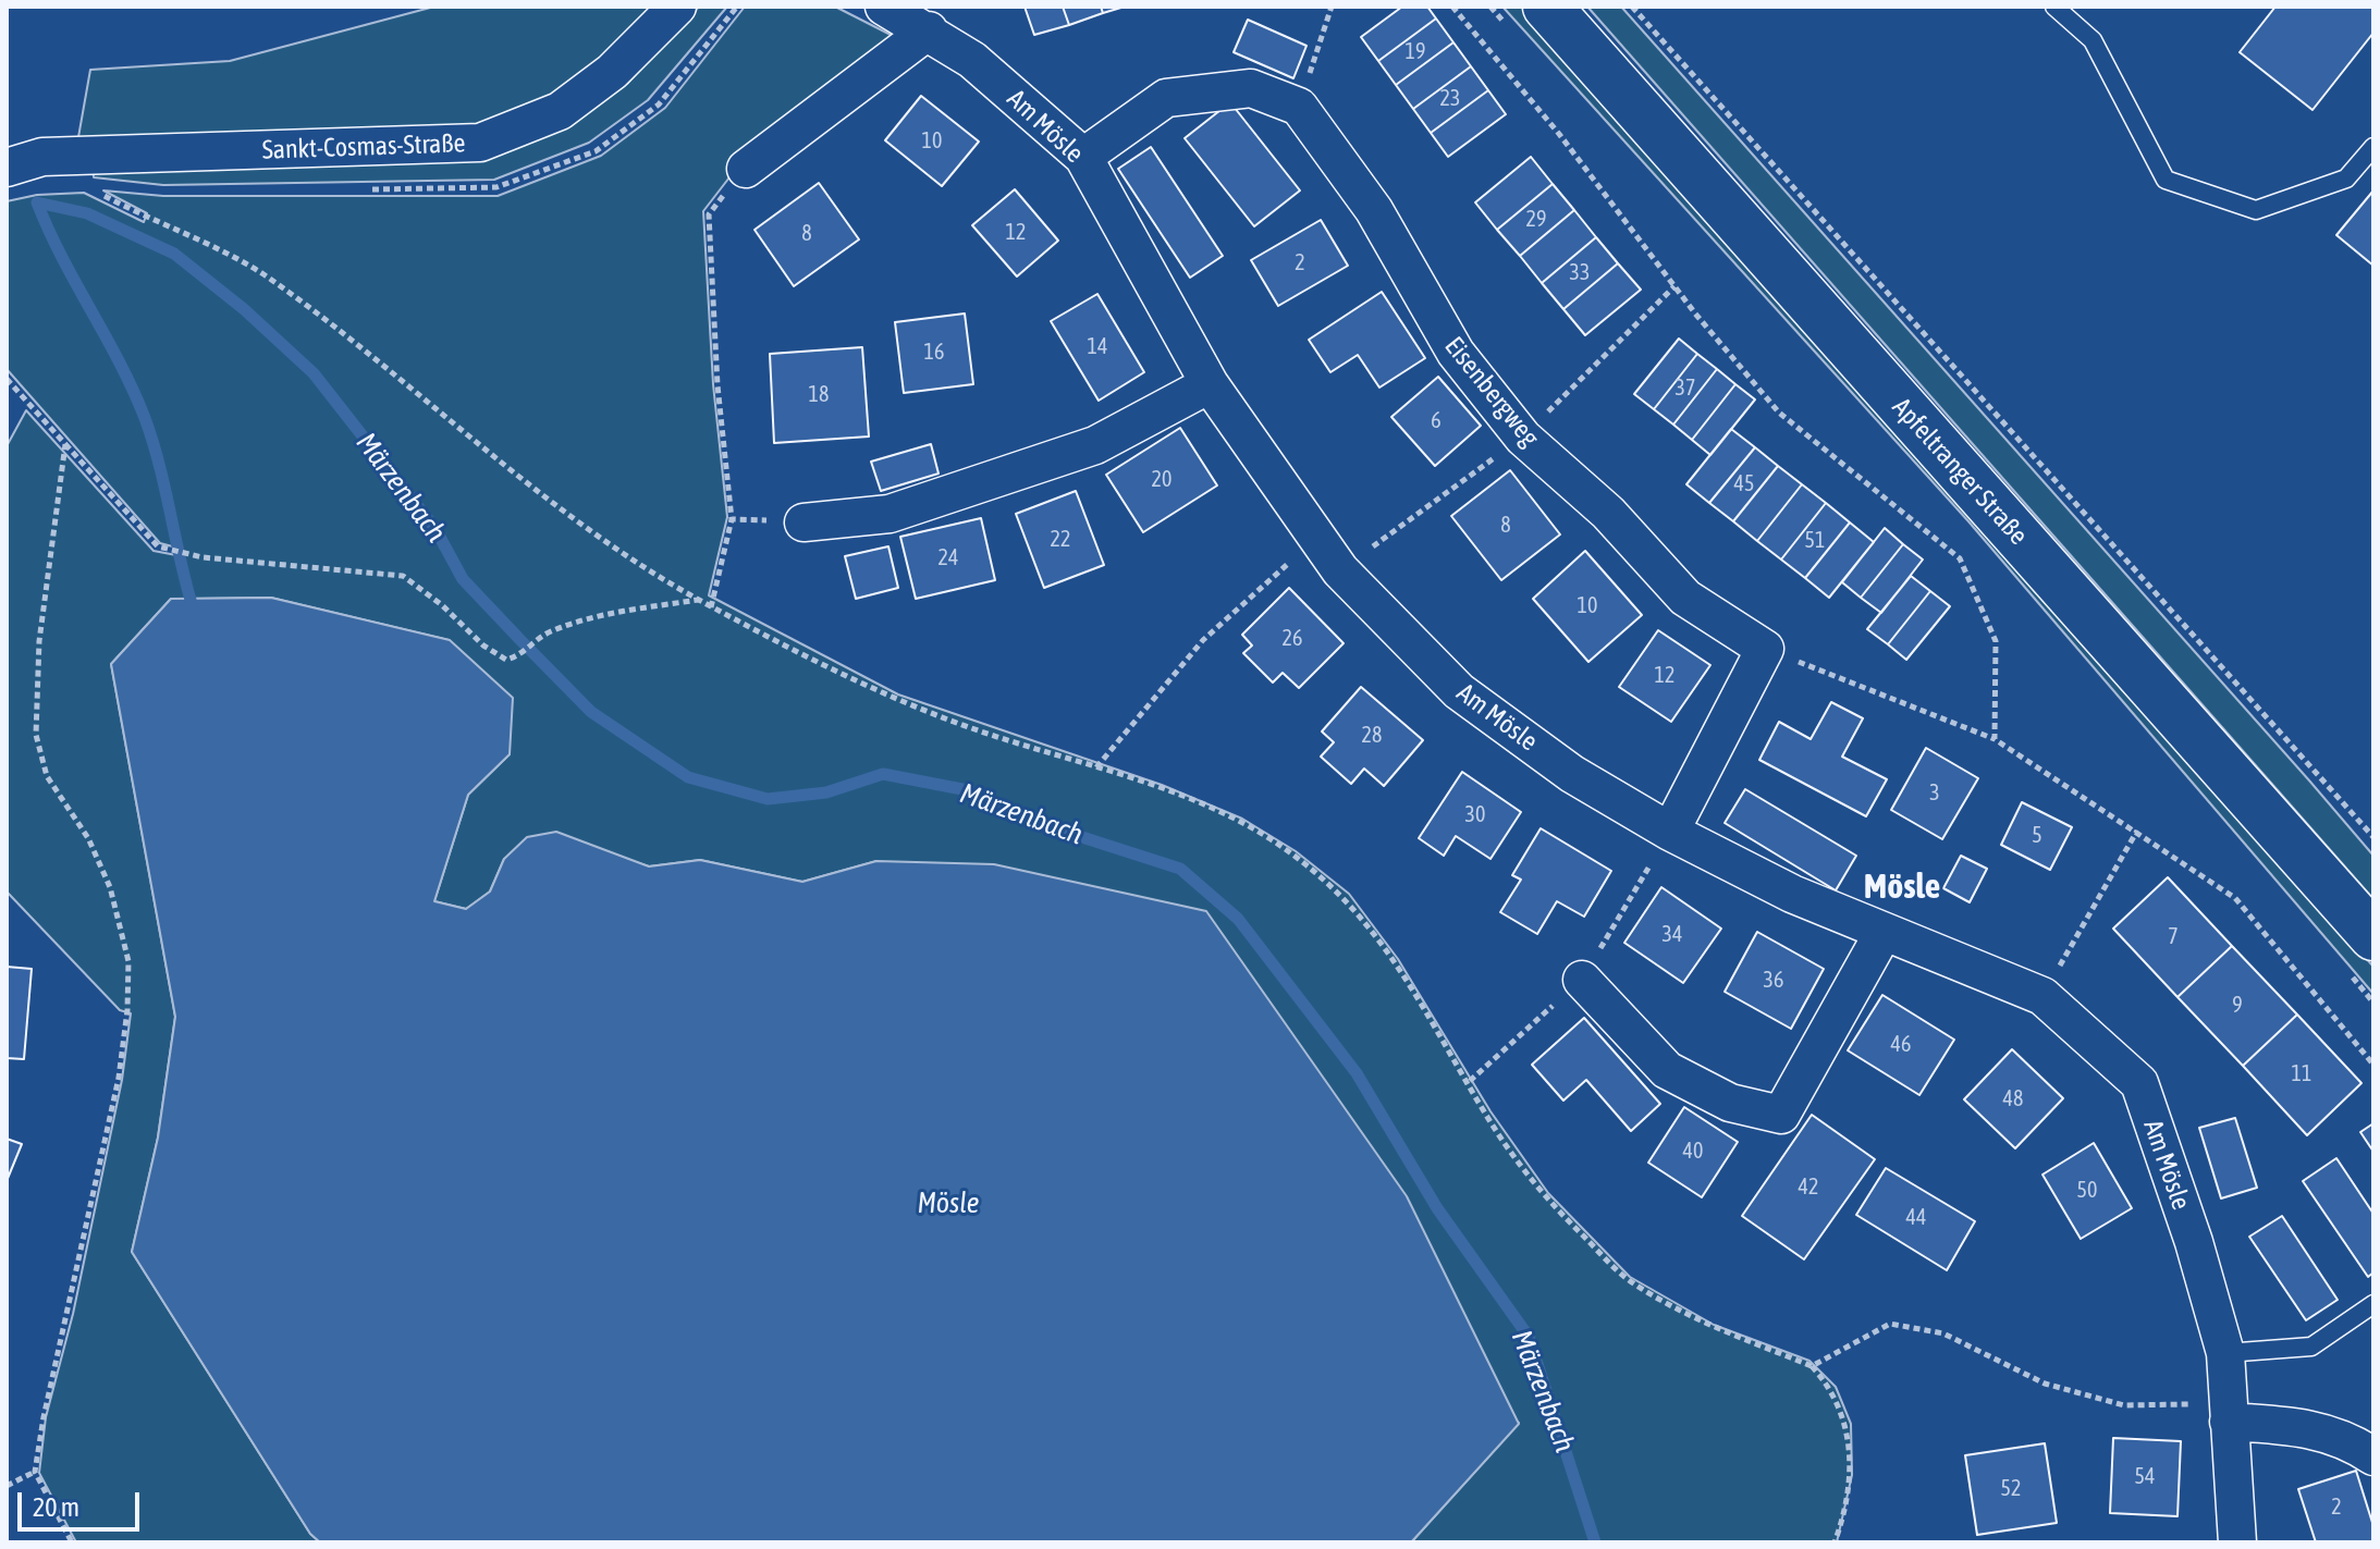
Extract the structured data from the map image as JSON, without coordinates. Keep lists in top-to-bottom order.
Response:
{
  "streets": {
    "street": [
      "Am Mösle",
      "Sankt-Cosmas-Straße",
      "Eisenbergweg",
      "Apfeltranger Straße"
    ]
  },
  "districts": ["Mösle"],
  "water": ["Märzenbach", "Mösle"],
  "house_numbers": [
    "19",
    "23",
    "10",
    "29",
    "12",
    "8",
    "2",
    "33",
    "14",
    "16",
    "37",
    "18",
    "6",
    "20",
    "45",
    "8",
    "22",
    "51",
    "24",
    "10",
    "26",
    "12",
    "28",
    "3",
    "30",
    "5",
    "34",
    "7",
    "36",
    "9",
    "46",
    "11",
    "48",
    "40",
    "42",
    "50",
    "44",
    "54",
    "52",
    "2"
  ],
  "scale_bar": "20 m"
}
